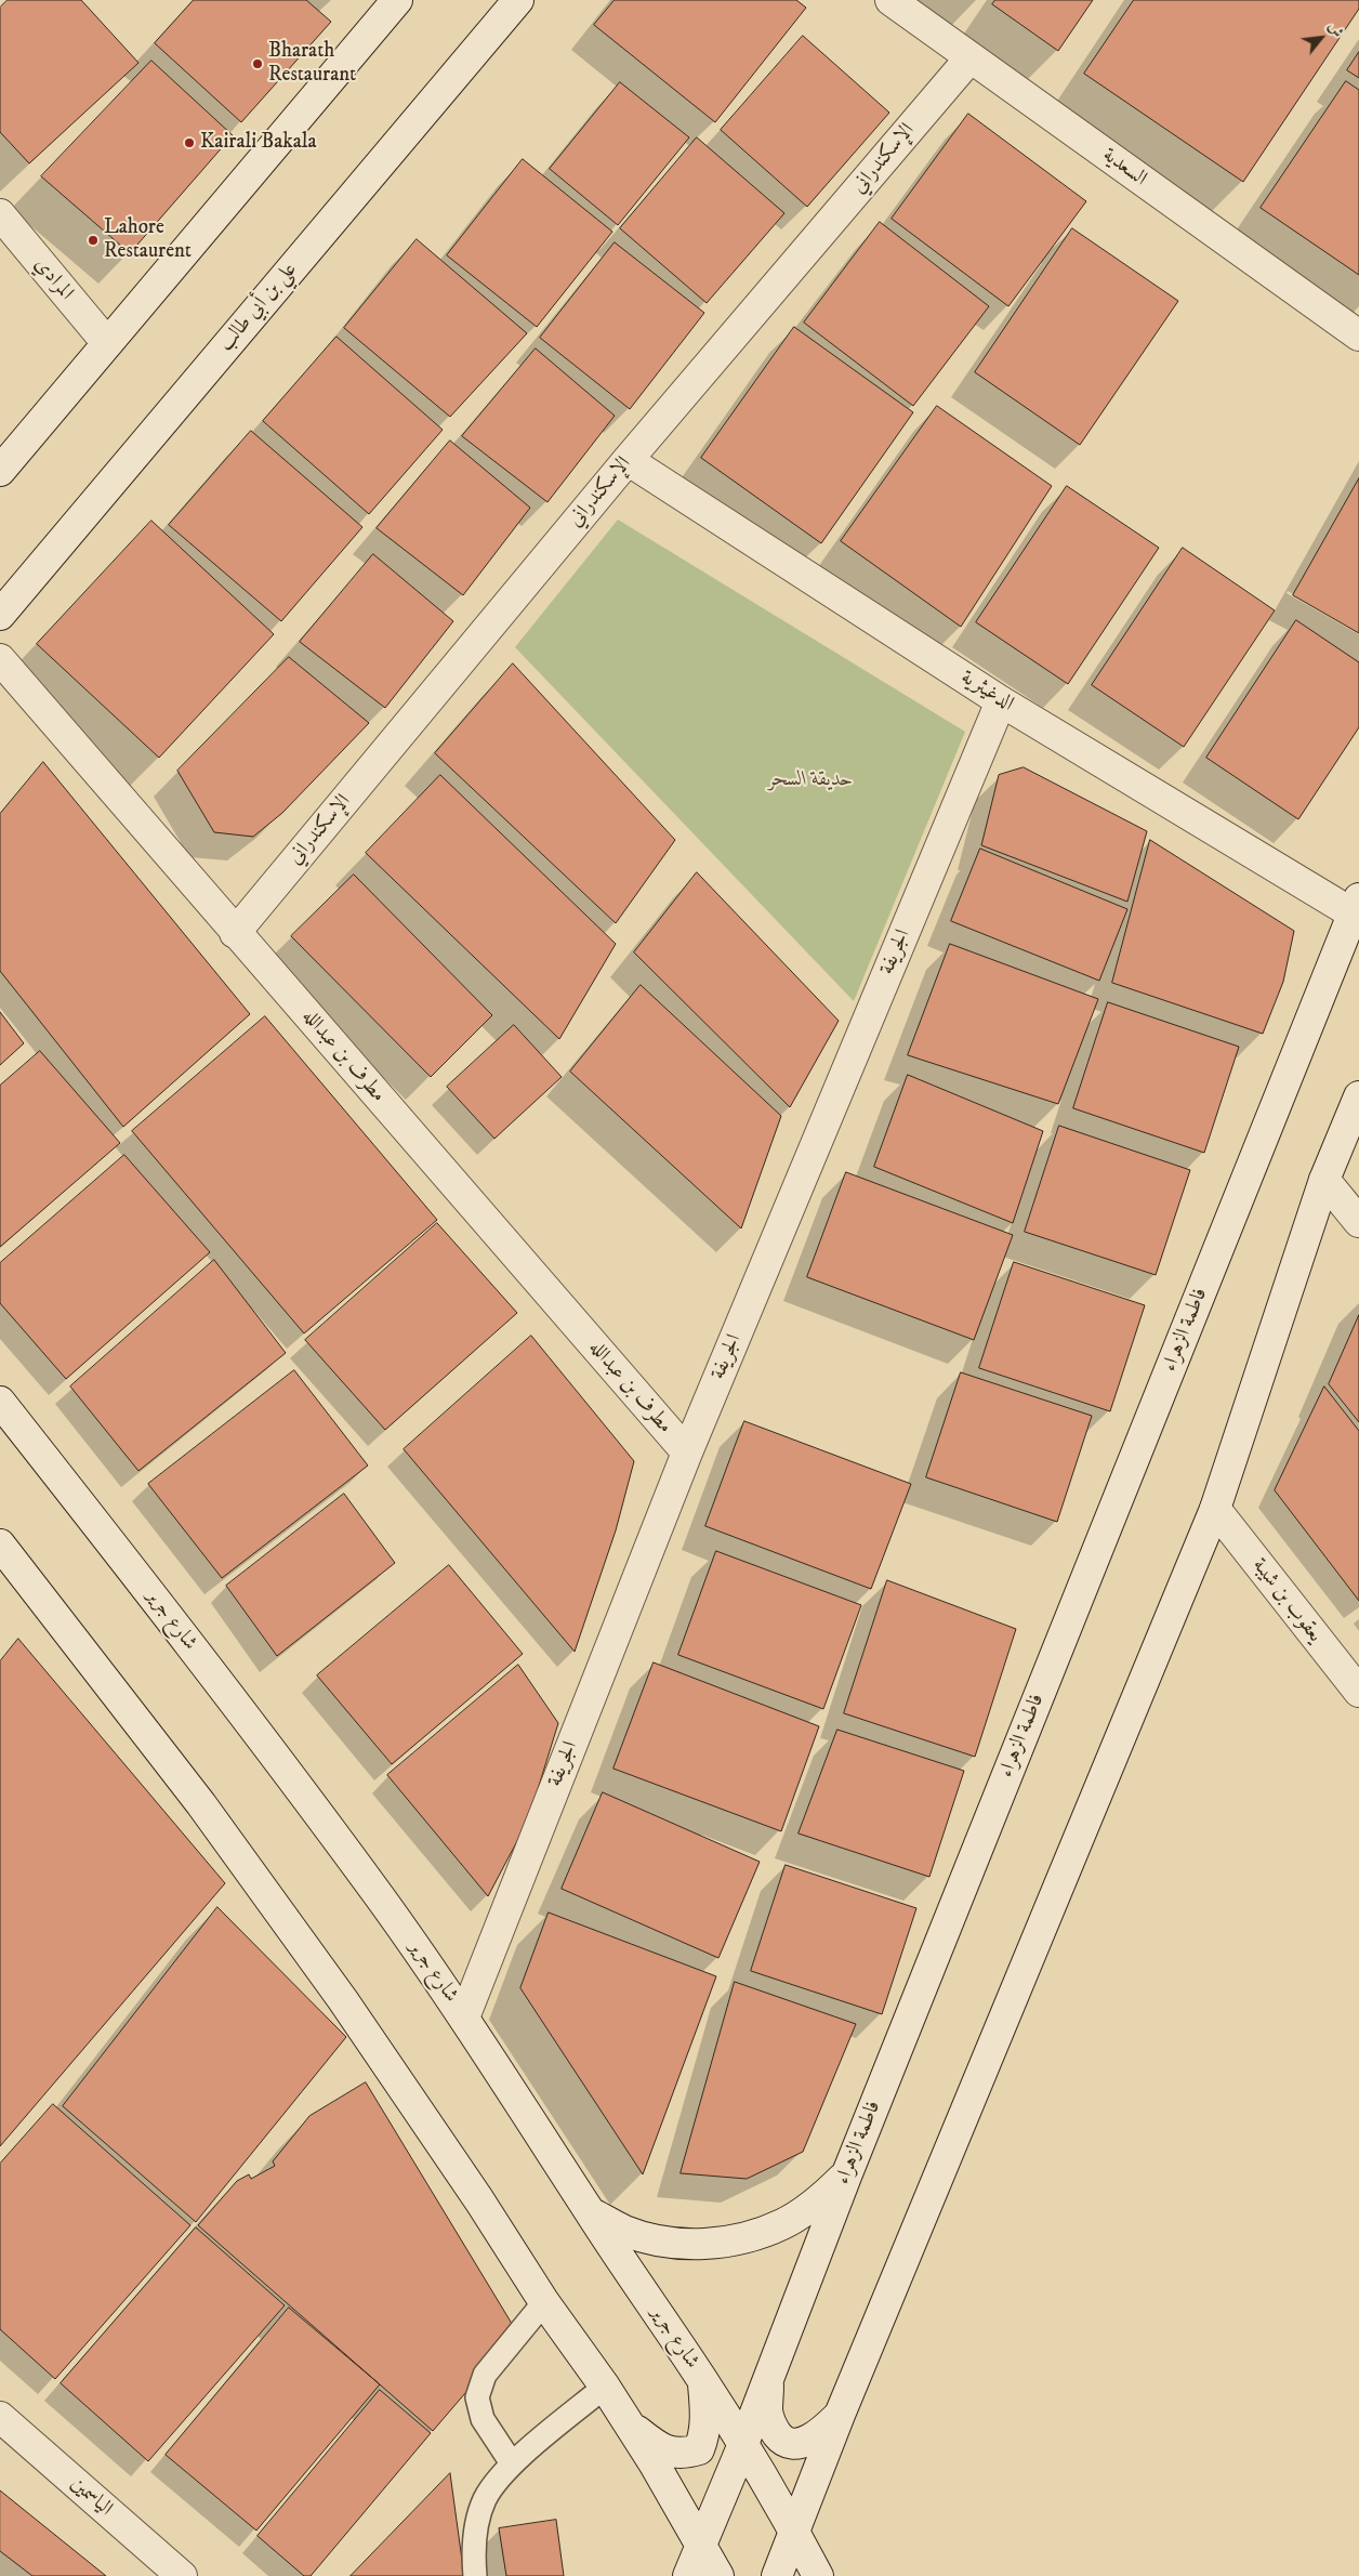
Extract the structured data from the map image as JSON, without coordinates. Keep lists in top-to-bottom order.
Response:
{
  "streets": {
    "main road": [
      "الإسكندراني",
      "السعدية",
      "المرادي",
      "علي بن أبي طالب",
      "الدغيثرية",
      "الجريفة",
      "مطرف بن عبدالله",
      "فاطمة الزهراء",
      "يعقوب بن شيبة",
      "شارع جرير",
      "الياسمين"
    ]
  },
  "crossings": [
    ["الإسكندراني", "السعدية"],
    ["الإسكندراني", "الدغيثرية"],
    ["الإسكندراني", "مطرف بن عبدالله"],
    ["الدغيثرية", "الجريفة"],
    ["الدغيثرية", "فاطمة الزهراء"],
    ["الجريفة", "مطرف بن عبدالله"],
    ["الجريفة", "شارع جرير"],
    ["فاطمة الزهراء", "شارع جرير"]
  ],
  "parks": ["حديقة السحر"],
  "places": ["Bharath Restaurant", "Kairali Bakala", "Lahore Restaurent"],
  "north": "top right"
}
